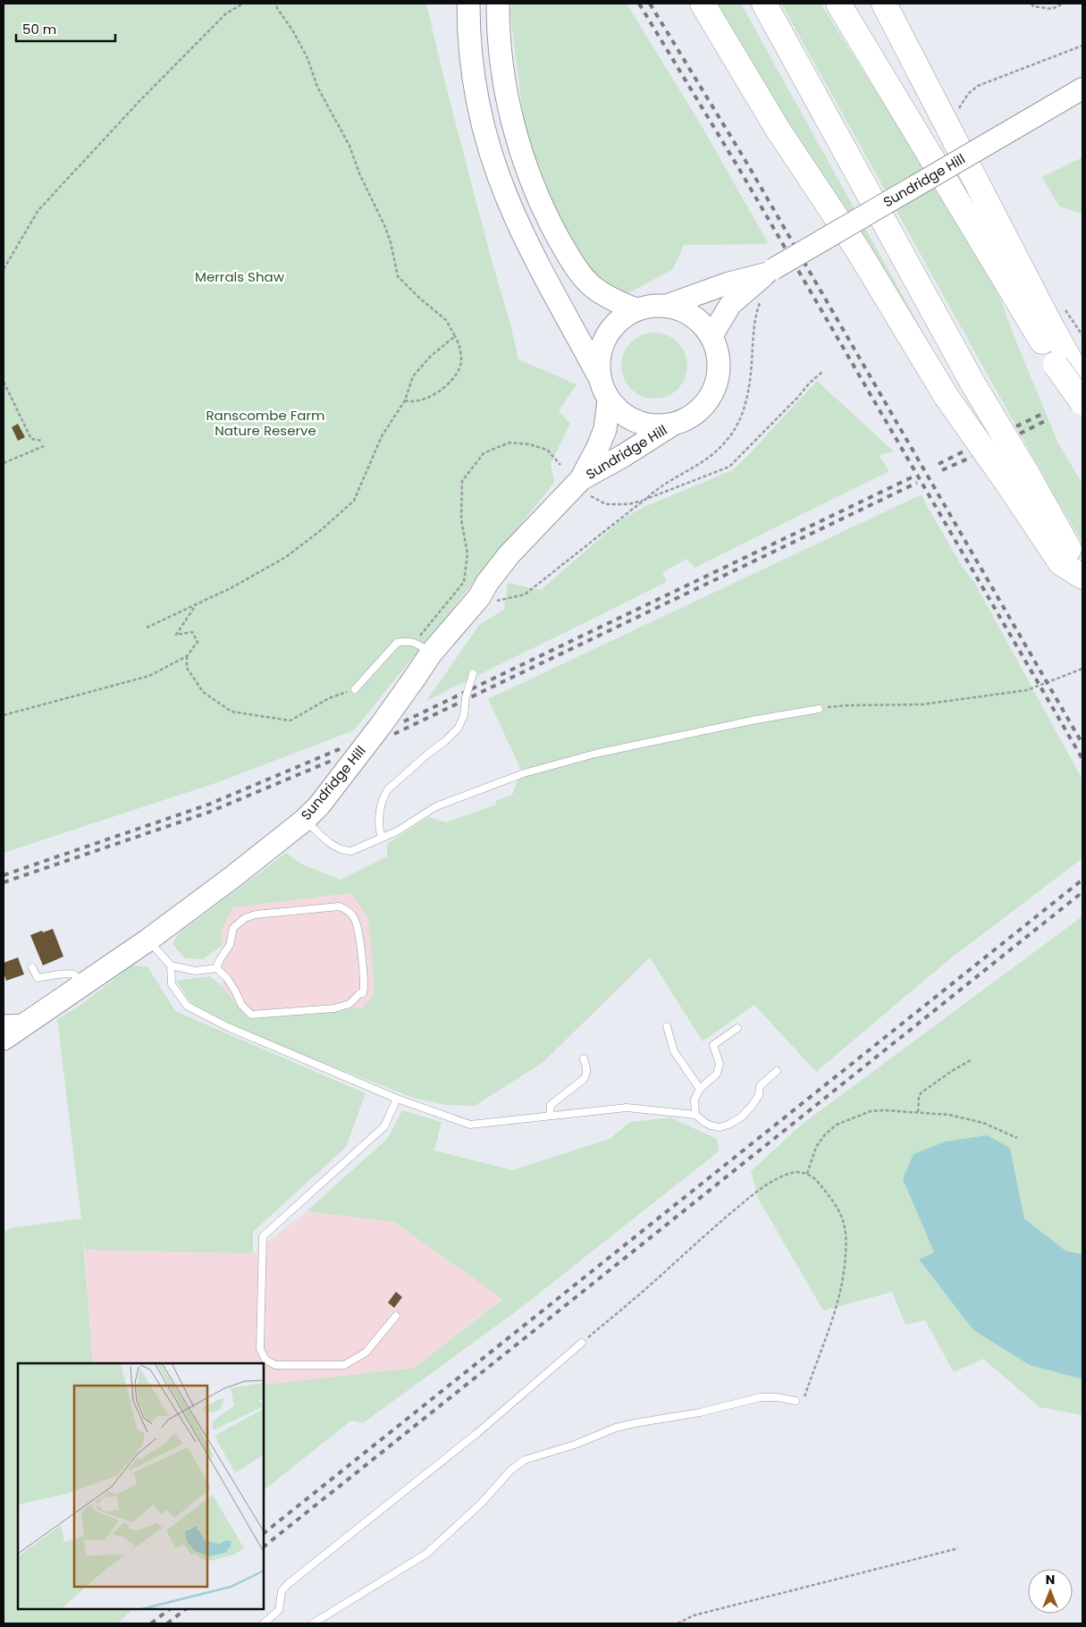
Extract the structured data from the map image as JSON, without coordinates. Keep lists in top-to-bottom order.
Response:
{
  "streets": {
    "highway": ["Sundridge Hill"]
  },
  "parks": ["Merrals Shaw", "Ranscombe Farm Nature Reserve"],
  "scale_bar": "50 m",
  "north": "top"
}
